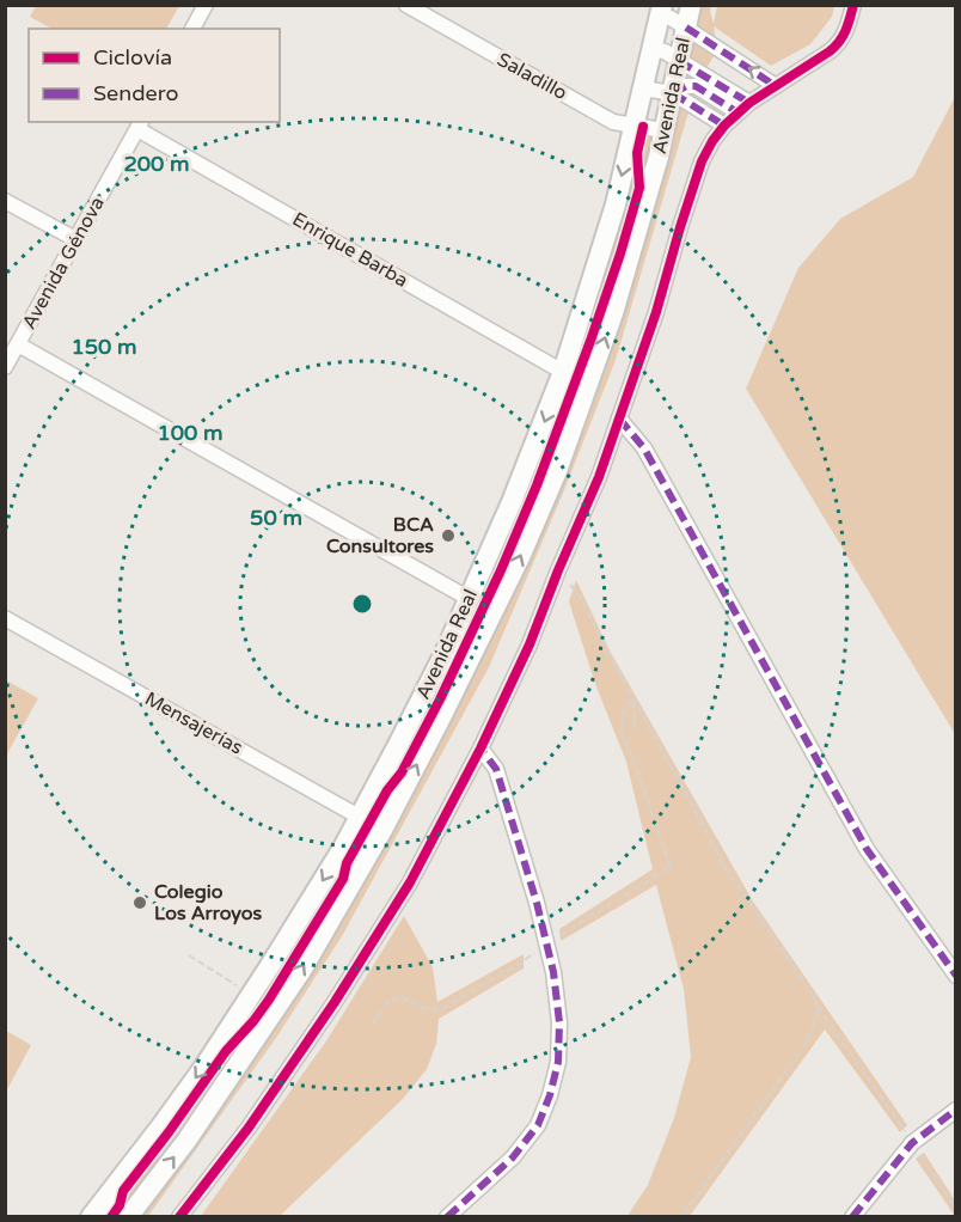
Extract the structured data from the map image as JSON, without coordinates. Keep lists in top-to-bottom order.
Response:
{
  "streets": {
    "main road": ["Avenida Real"],
    "street": [
      "Saladillo",
      "Enrique Barba",
      "Avenida Génova",
      "Mensajerías"
    ]
  },
  "crossings": [
    ["Saladillo", "Avenida Real"],
    ["Avenida Real", "Enrique Barba"],
    ["Avenida Real", "Mensajerías"],
    ["Enrique Barba", "Avenida Génova"]
  ],
  "places": ["BCA Consultores", "Colegio Los Arroyos"],
  "legend": ["Ciclovía", "Sendero"],
  "rings": [
    "200 m",
    "150 m",
    "100 m",
    "50 m"
  ]
}
